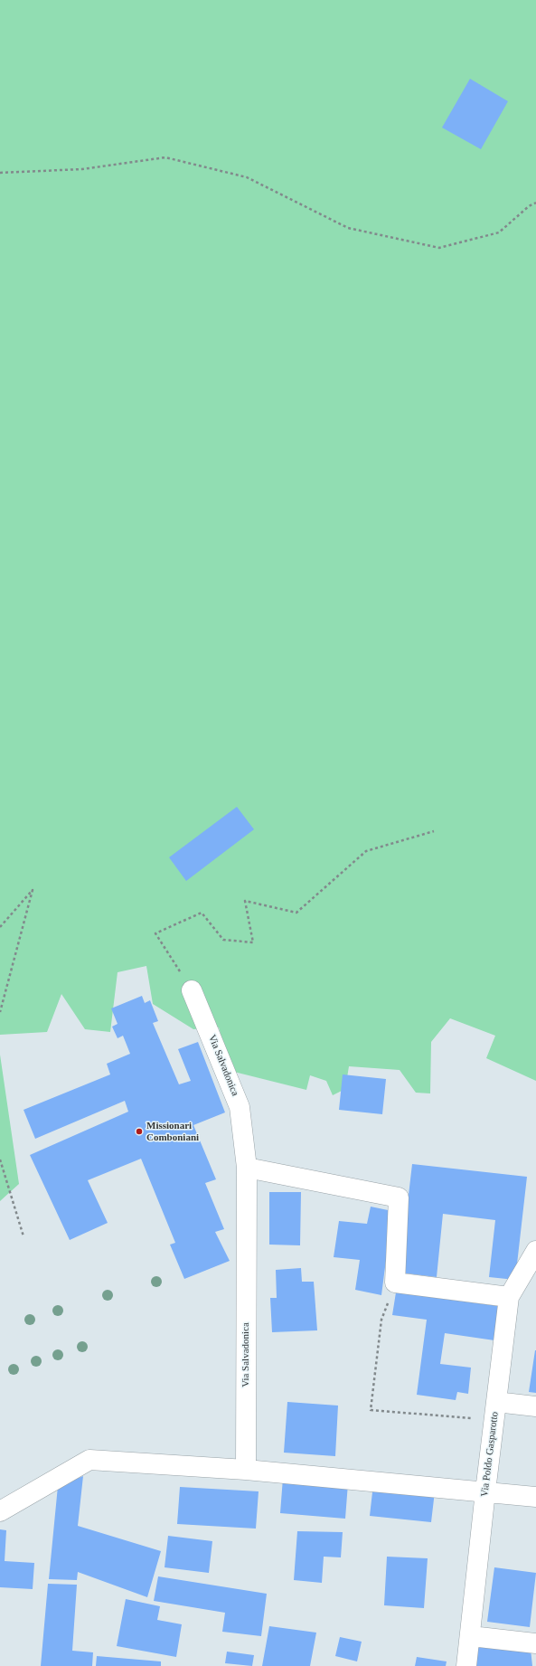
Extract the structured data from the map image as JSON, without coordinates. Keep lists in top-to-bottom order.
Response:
{
  "streets": {
    "street": ["Via Salvadonica", "Via Poldo Gasparotto"]
  },
  "places": ["Missionari Comboniani"]
}
